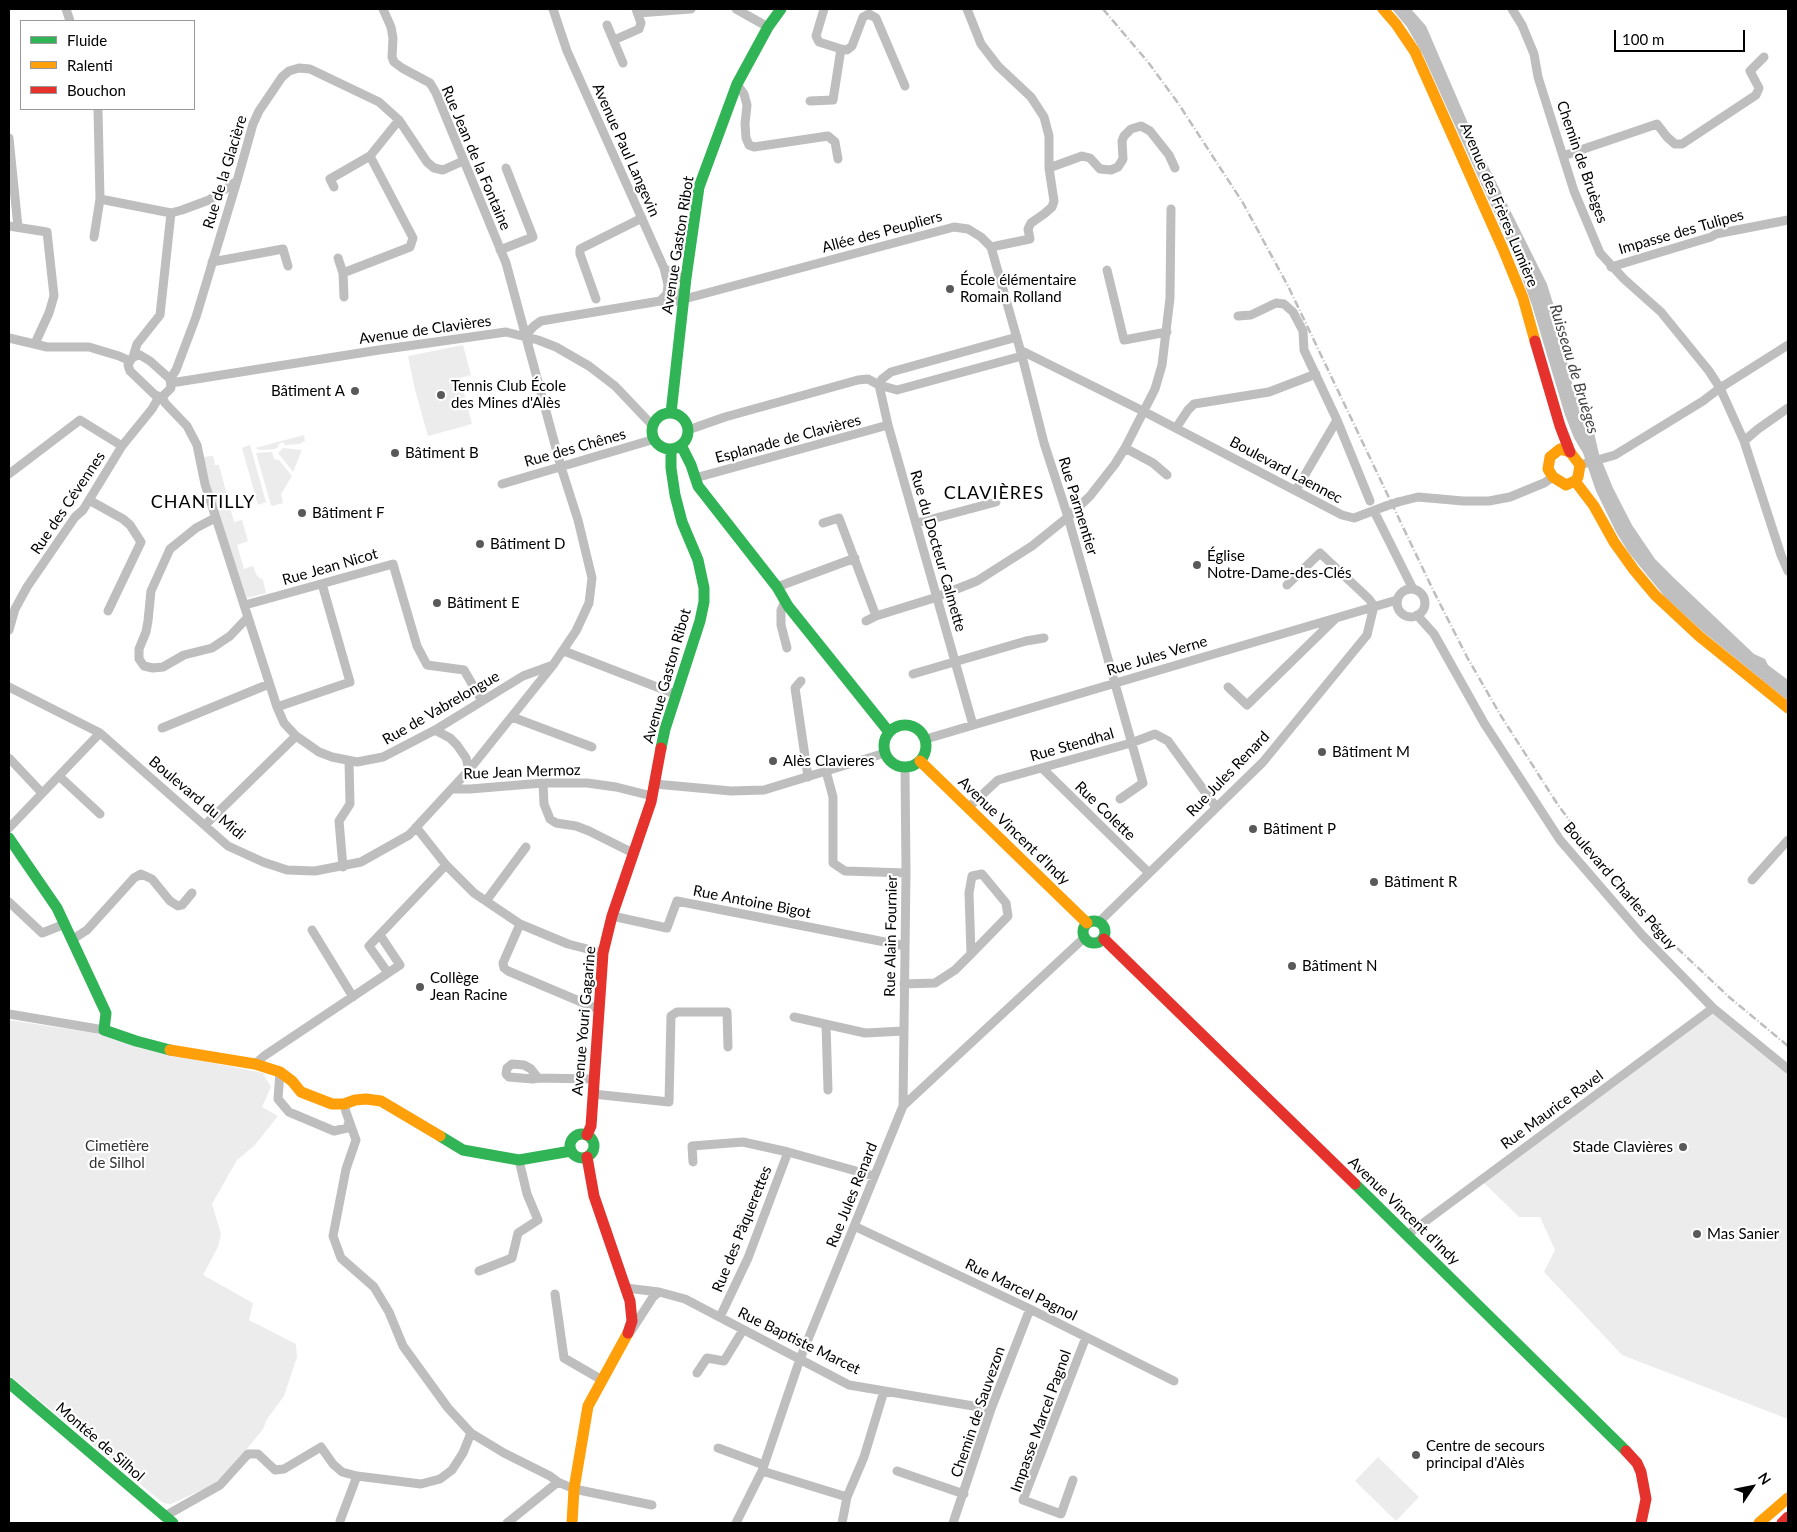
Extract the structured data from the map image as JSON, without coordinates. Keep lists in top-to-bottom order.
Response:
{
  "streets": {
    "street": [
      "Avenue Paul Langevin",
      "Rue Jean de la Fontaine",
      "Chemin de Bruèges",
      "Rue de la Glacière",
      "Avenue des Frères Lumière",
      "Allée des Peupliers",
      "Impasse des Tulipes",
      "Avenue Gaston Ribot",
      "Avenue de Clavières",
      "Esplanade de Clavières",
      "Rue des Chênes",
      "Boulevard Laennec",
      "Rue des Cévennes",
      "Rue Parmentier",
      "Rue du Docteur Calmette",
      "Rue Jean Nicot",
      "Rue Jules Verne",
      "Rue de Vabrelongue",
      "Rue Stendhal",
      "Rue Jean Mermoz",
      "Rue Jules Renard",
      "Boulevard du Midi",
      "Rue Colette",
      "Avenue Vincent d'Indy",
      "Boulevard Charles Péguy",
      "Rue Antoine Bigot",
      "Rue Alain Fournier",
      "Avenue Youri Gagarine",
      "Rue Maurice Ravel",
      "Rue des Pâquerettes",
      "Rue Marcel Pagnol",
      "Rue Baptiste Marcet",
      "Chemin de Sauvezon",
      "Impasse Marcel Pagnol",
      "Montée de Silhol"
    ]
  },
  "crossings": [
    ["Rue Jean de la Fontaine", "Rue de la Glacière"],
    ["Rue Jean de la Fontaine", "Allée des Peupliers"],
    ["Rue Jean de la Fontaine", "Avenue de Clavières"],
    ["Rue Jean de la Fontaine", "Rue des Chênes"],
    ["Rue Jean de la Fontaine", "Boulevard du Midi"],
    ["Chemin de Bruèges", "Impasse des Tulipes"],
    ["Rue de la Glacière", "Avenue de Clavières"],
    ["Rue de la Glacière", "Rue des Cévennes"],
    ["Avenue des Frères Lumière", "Boulevard Laennec"],
    ["Allée des Peupliers", "Avenue Gaston Ribot"],
    ["Allée des Peupliers", "Avenue de Clavières"],
    ["Avenue Gaston Ribot", "Avenue de Clavières"],
    ["Avenue Gaston Ribot", "Rue des Chênes"],
    ["Avenue Gaston Ribot", "Rue Jean Mermoz"],
    ["Avenue Gaston Ribot", "Avenue Youri Gagarine"],
    ["Avenue de Clavières", "Rue des Chênes"],
    ["Avenue de Clavières", "Rue des Cévennes"],
    ["Esplanade de Clavières", "Rue du Docteur Calmette"],
    ["Rue des Chênes", "Boulevard du Midi"],
    ["Boulevard Laennec", "Rue Parmentier"],
    ["Rue des Cévennes", "Rue de Vabrelongue"],
    ["Rue Parmentier", "Rue Jules Verne"],
    ["Rue Parmentier", "Rue Stendhal"],
    ["Rue du Docteur Calmette", "Rue Jules Verne"],
    ["Rue Jean Nicot", "Rue de Vabrelongue"],
    ["Rue Jules Verne", "Rue Stendhal"],
    ["Rue Jules Verne", "Rue Jules Renard"],
    ["Rue Jules Verne", "Avenue Vincent d'Indy"],
    ["Rue Jules Verne", "Boulevard Charles Péguy"],
    ["Rue Jules Verne", "Rue Alain Fournier"],
    ["Rue de Vabrelongue", "Boulevard du Midi"],
    ["Rue Stendhal", "Rue Colette"],
    ["Rue Stendhal", "Avenue Vincent d'Indy"],
    ["Rue Jean Mermoz", "Boulevard du Midi"],
    ["Rue Jean Mermoz", "Avenue Youri Gagarine"],
    ["Rue Jules Renard", "Rue Colette"],
    ["Rue Jules Renard", "Avenue Vincent d'Indy"],
    ["Rue Jules Renard", "Rue Alain Fournier"],
    ["Rue Jules Renard", "Rue des Pâquerettes"],
    ["Rue Jules Renard", "Rue Marcel Pagnol"],
    ["Rue Jules Renard", "Rue Baptiste Marcet"],
    ["Avenue Vincent d'Indy", "Rue Alain Fournier"],
    ["Avenue Vincent d'Indy", "Rue Maurice Ravel"],
    ["Boulevard Charles Péguy", "Rue Maurice Ravel"],
    ["Rue Antoine Bigot", "Rue Alain Fournier"],
    ["Rue Antoine Bigot", "Avenue Youri Gagarine"],
    ["Rue des Pâquerettes", "Rue Baptiste Marcet"],
    ["Rue Marcel Pagnol", "Chemin de Sauvezon"],
    ["Rue Marcel Pagnol", "Impasse Marcel Pagnol"],
    ["Rue Baptiste Marcet", "Chemin de Sauvezon"]
  ],
  "districts": ["CLAVIÈRES", "CHANTILLY"],
  "water": ["Ruisseau de Bruèges"],
  "parks": ["Cimetière de Silhol"],
  "places": [
    "École élémentaire Romain Rolland",
    "Bâtiment A",
    "Tennis Club École des Mines d'Alès",
    "Bâtiment B",
    "Bâtiment F",
    "Bâtiment D",
    "Église Notre-Dame-des-Clés",
    "Bâtiment E",
    "Bâtiment M",
    "Alès Clavieres",
    "Bâtiment P",
    "Bâtiment R",
    "Bâtiment N",
    "Collège Jean Racine",
    "Stade Clavières",
    "Mas Sanier",
    "Centre de secours principal d'Alès"
  ],
  "legend": ["Fluide", "Ralenti", "Bouchon"],
  "scale_bar": "100 m",
  "north": "top right"
}
